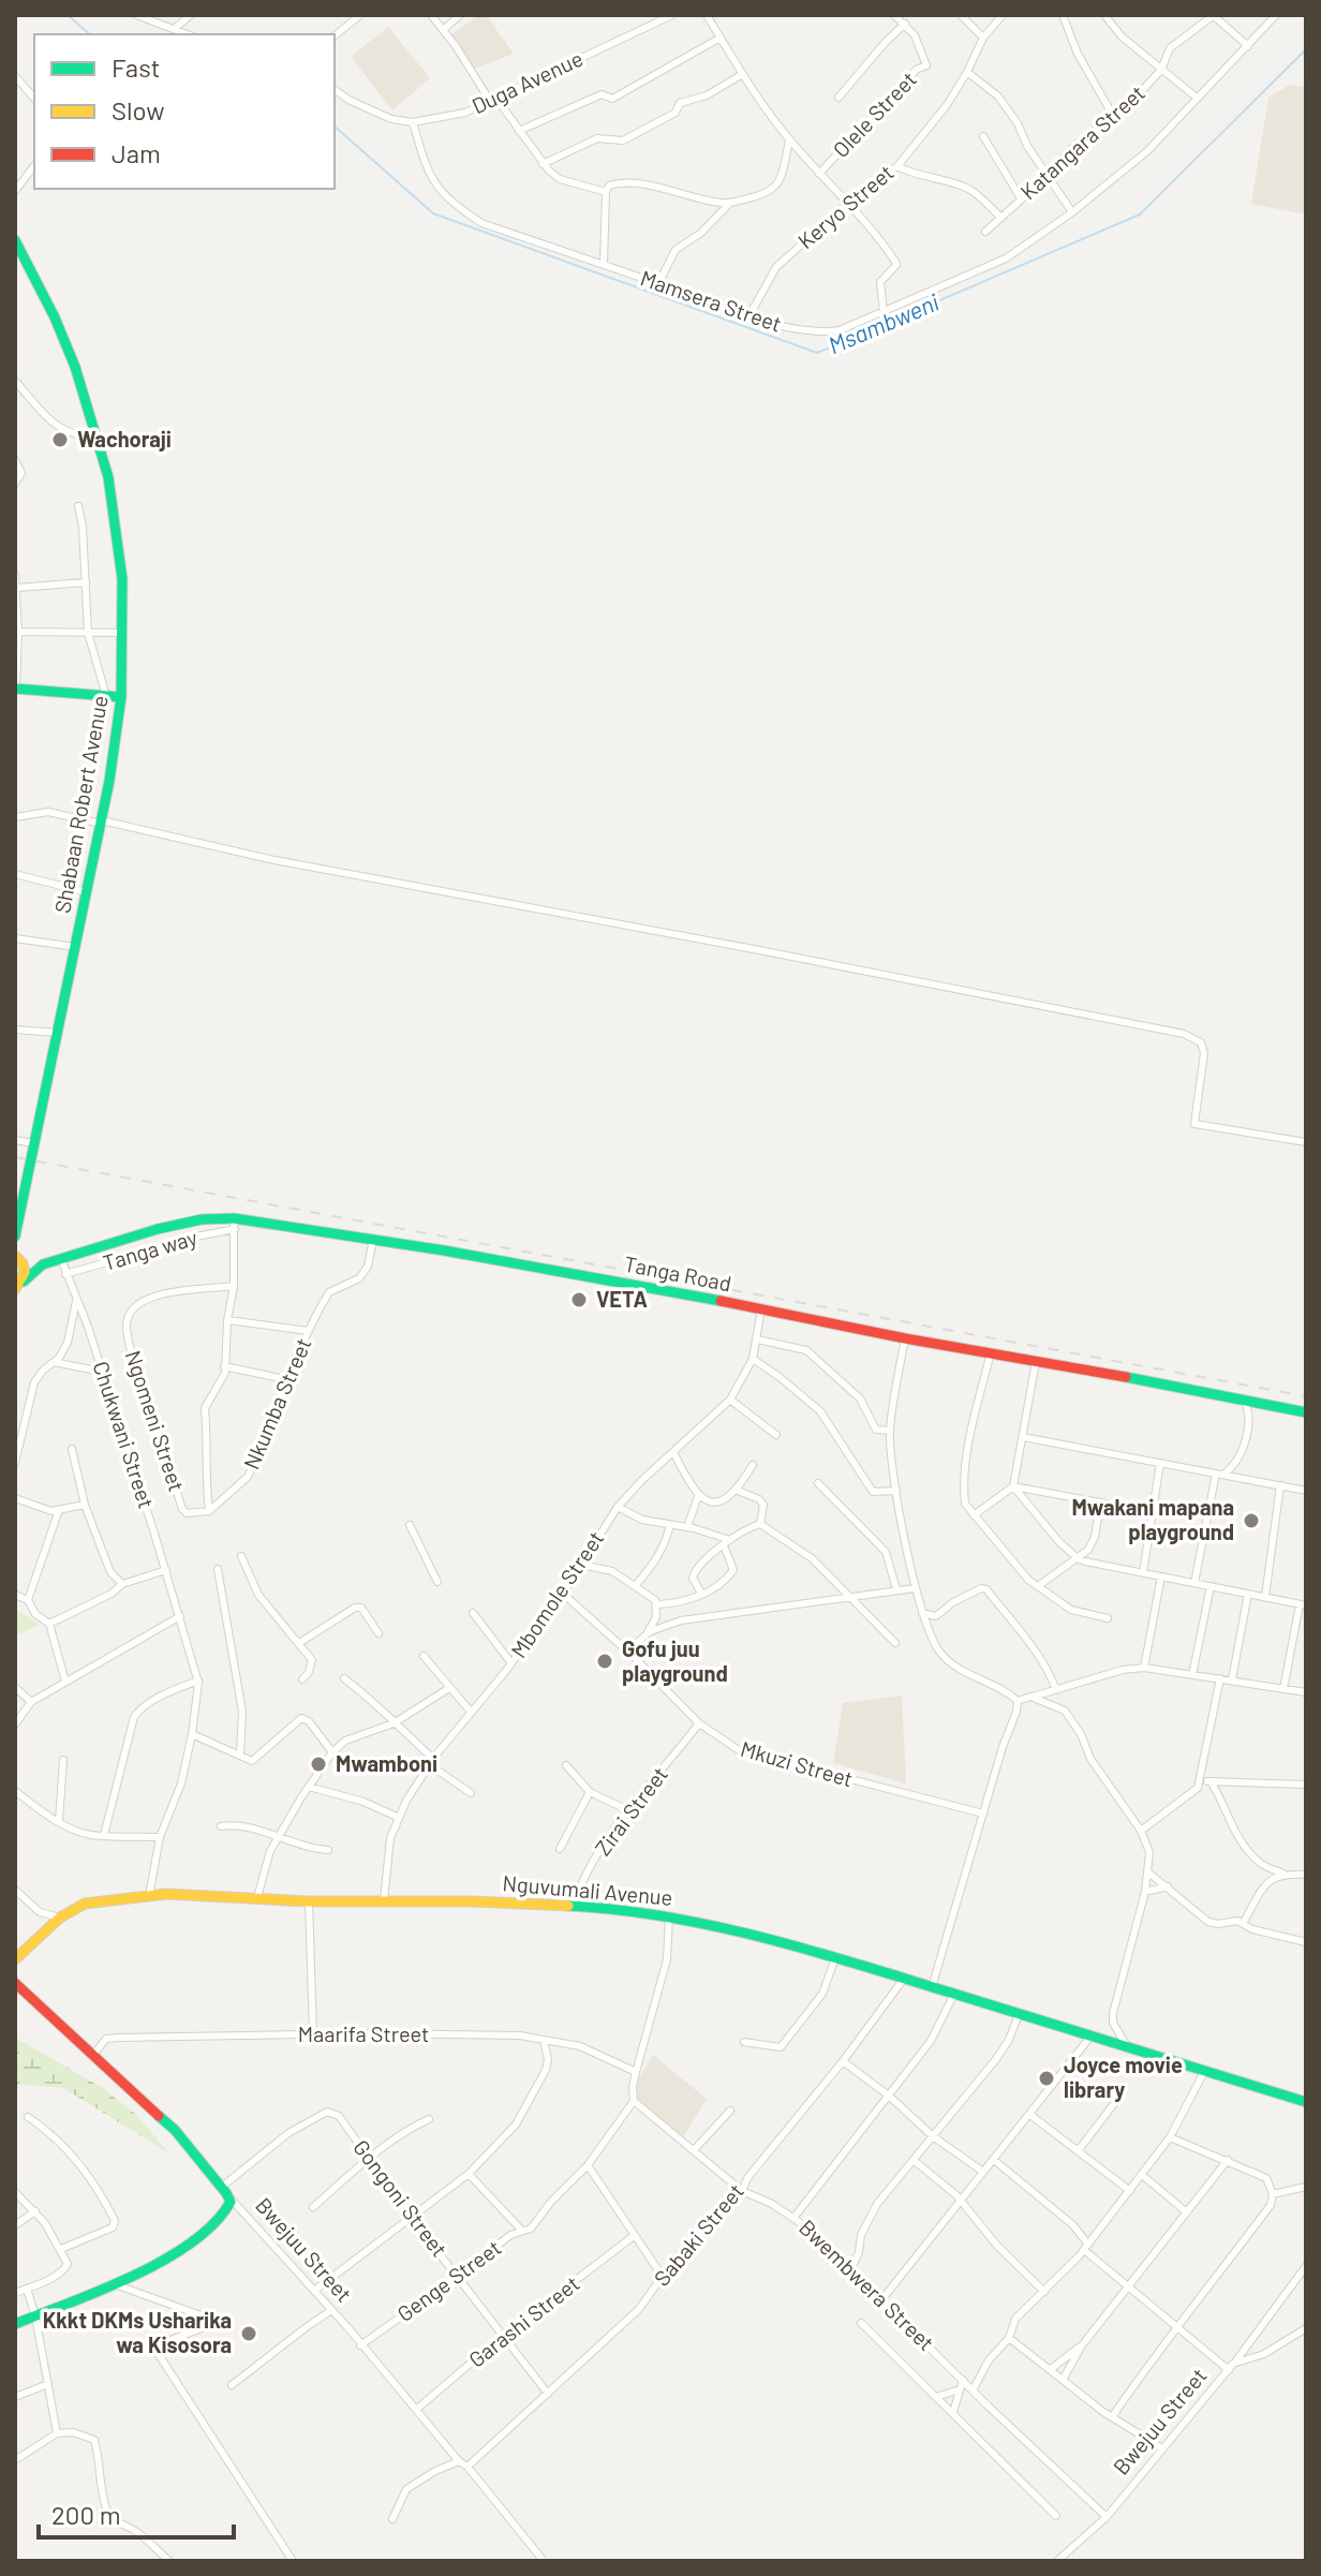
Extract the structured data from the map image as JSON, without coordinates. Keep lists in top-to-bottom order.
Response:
{
  "streets": {
    "main road": [
      "Shabaan Robert Avenue",
      "Tanga Road",
      "Nguvumali Avenue",
      "Bwejuu Street"
    ],
    "street": [
      "Duga Avenue",
      "Olele Street",
      "Katangara Street",
      "Keryo Street",
      "Mamsera Street",
      "Tanga way",
      "Nkumba Street",
      "Ngomeni Street",
      "Chukwani Street",
      "Mbomole Street",
      "Mkuzi Street",
      "Zirai Street",
      "Maarifa Street",
      "Gongoni Street",
      "Sabaki Street",
      "Genge Street",
      "Bwembwera Street",
      "Garashi Street"
    ]
  },
  "crossings": [
    ["Duga Avenue", "Mamsera Street"],
    ["Keryo Street", "Mamsera Street"],
    ["Tanga way", "Tanga Road"],
    ["Tanga way", "Chukwani Street"],
    ["Tanga Road", "Nkumba Street"],
    ["Tanga Road", "Chukwani Street"],
    ["Tanga Road", "Mbomole Street"],
    ["Nkumba Street", "Ngomeni Street"],
    ["Mbomole Street", "Mkuzi Street"],
    ["Mbomole Street", "Nguvumali Avenue"],
    ["Mkuzi Street", "Zirai Street"],
    ["Zirai Street", "Nguvumali Avenue"],
    ["Nguvumali Avenue", "Sabaki Street"],
    ["Maarifa Street", "Bwejuu Street"],
    ["Gongoni Street", "Sabaki Street"],
    ["Gongoni Street", "Bwejuu Street"],
    ["Gongoni Street", "Genge Street"],
    ["Gongoni Street", "Garashi Street"],
    ["Sabaki Street", "Bwejuu Street"],
    ["Sabaki Street", "Bwembwera Street"],
    ["Bwejuu Street", "Genge Street"],
    ["Bwejuu Street", "Bwembwera Street"],
    ["Bwejuu Street", "Garashi Street"],
    ["Genge Street", "Bwembwera Street"]
  ],
  "water": ["Msambweni"],
  "places": [
    "Wachoraji",
    "VETA",
    "Mwakani mapana playground",
    "Gofu juu playground",
    "Mwamboni",
    "Joyce movie library",
    "Kkkt DKMs Usharika wa Kisosora"
  ],
  "legend": ["Fast", "Slow", "Jam"],
  "scale_bar": "200 m"
}
